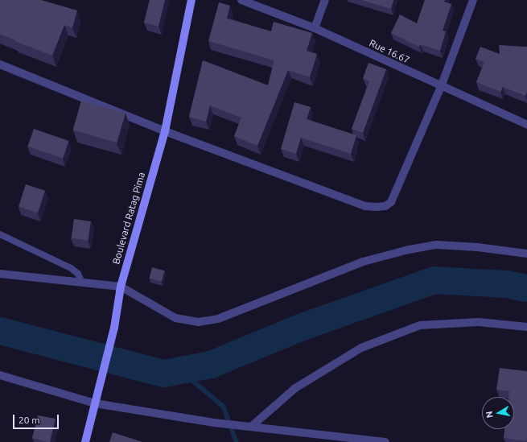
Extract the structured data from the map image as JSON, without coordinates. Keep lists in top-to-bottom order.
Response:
{
  "streets": {
    "street": ["Rue 16.67", "Boulevard Ratag Pima"]
  },
  "scale_bar": "20 m",
  "north": "left"
}
